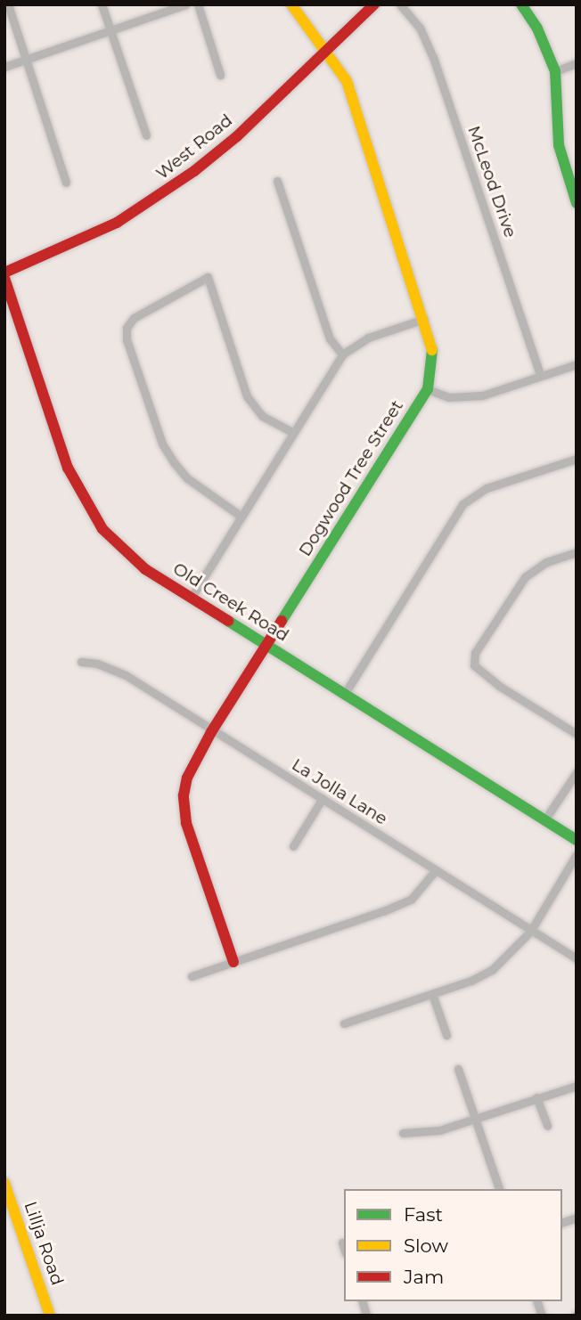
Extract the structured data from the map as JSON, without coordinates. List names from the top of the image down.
{
  "streets": {
    "street": [
      "West Road",
      "McLeod Drive",
      "Dogwood Tree Street",
      "Old Creek Road",
      "La Jolla Lane",
      "Lillja Road"
    ]
  },
  "crossings": [
    ["West Road", "Dogwood Tree Street"],
    ["Dogwood Tree Street", "Old Creek Road"],
    ["Dogwood Tree Street", "La Jolla Lane"]
  ],
  "legend": ["Fast", "Slow", "Jam"]
}
